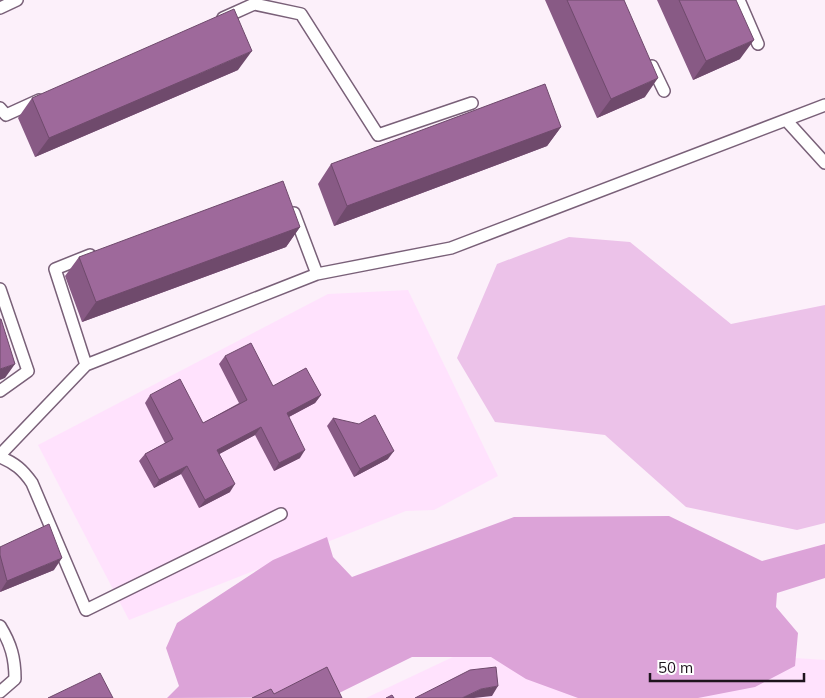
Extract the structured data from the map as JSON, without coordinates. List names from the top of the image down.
{
  "scale_bar": "50 m"
}
